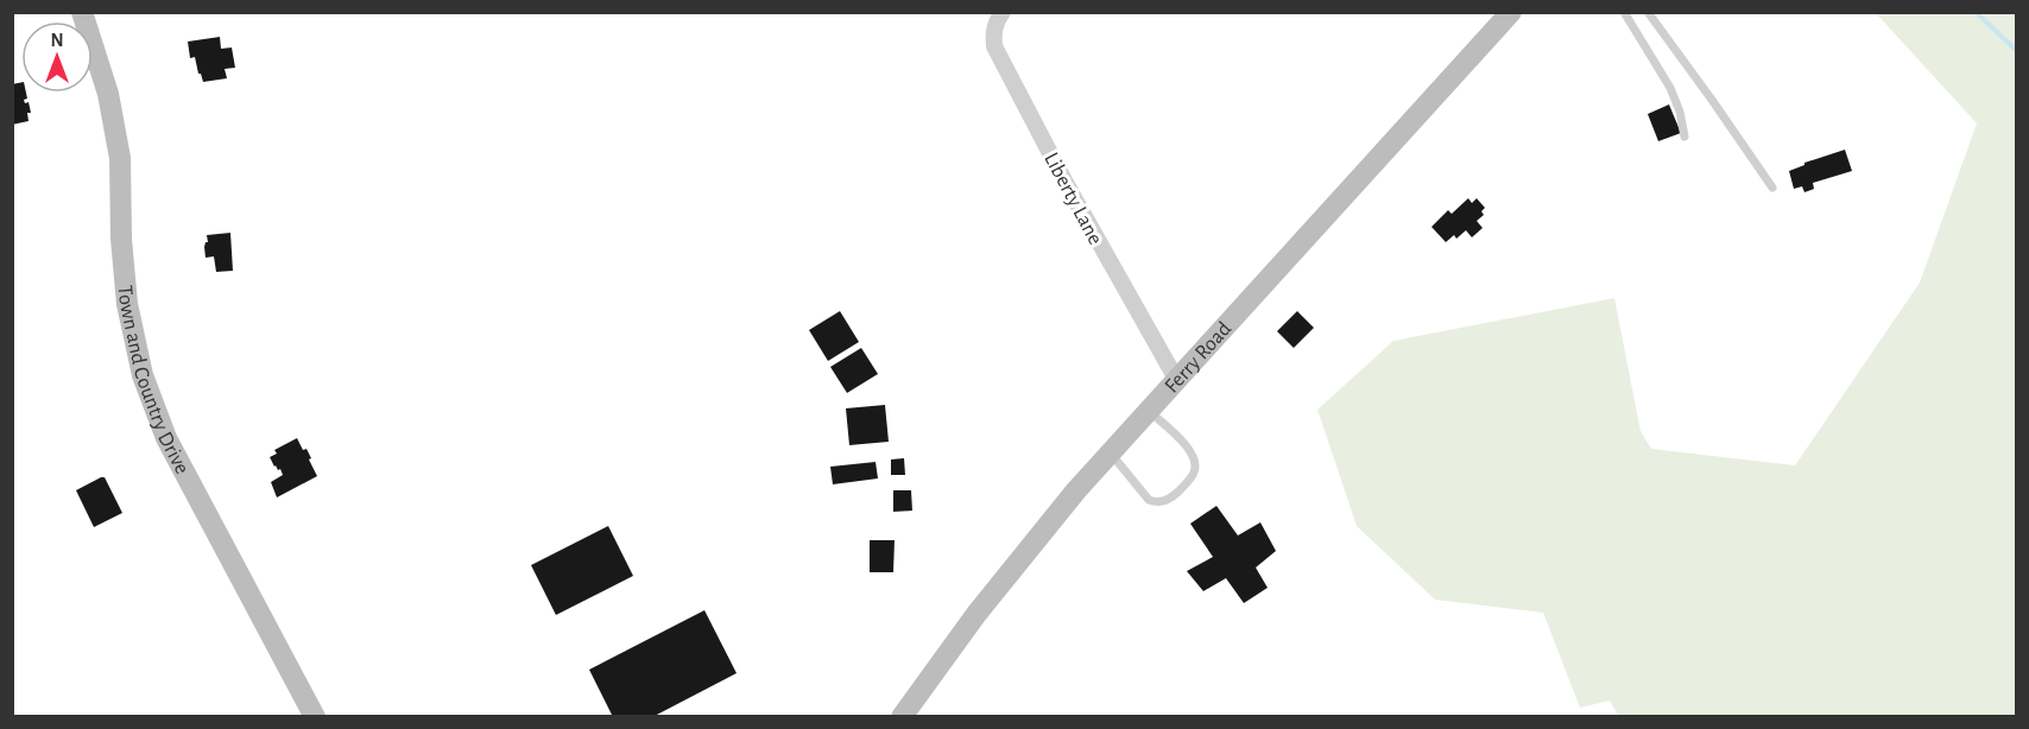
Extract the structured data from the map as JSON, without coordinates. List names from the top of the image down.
{
  "streets": {
    "main road": ["Ferry Road", "Town and Country Drive"],
    "street": ["Liberty Lane"]
  },
  "crossings": [
    ["Liberty Lane", "Ferry Road"]
  ],
  "north": "top"
}
